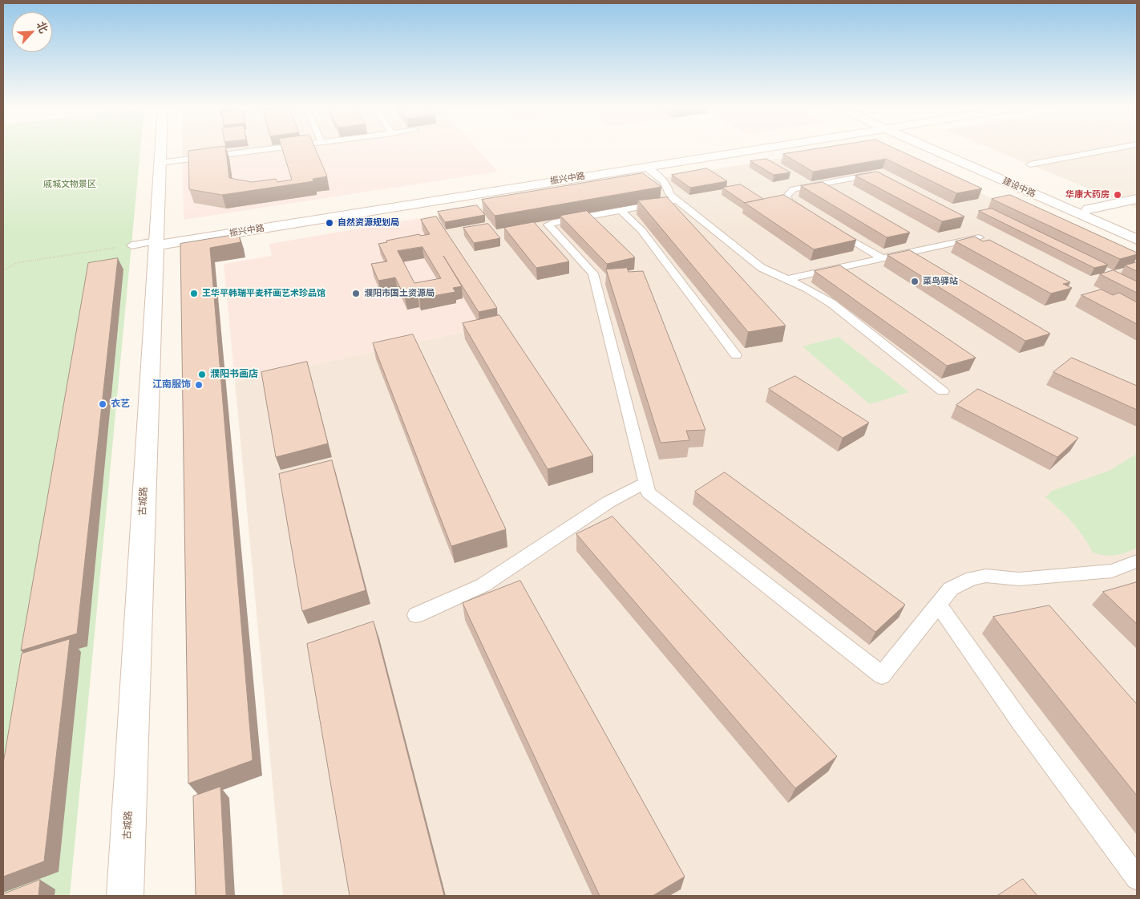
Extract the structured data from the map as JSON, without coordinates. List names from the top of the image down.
{
  "streets": {
    "street": ["振兴中路", "建设中路", "古城路"]
  },
  "crossings": [
    ["振兴中路", "古城路"]
  ],
  "parks": ["戚城文物景区"],
  "places": [
    "华康大药房",
    "自然资源规划局",
    "菜鸟驿站",
    "王华平韩瑞平麦秆画艺术珍品馆",
    "濮阳市国土资源局",
    "濮阳书画店",
    "江南服饰",
    "衣艺"
  ],
  "north": "top right"
}
